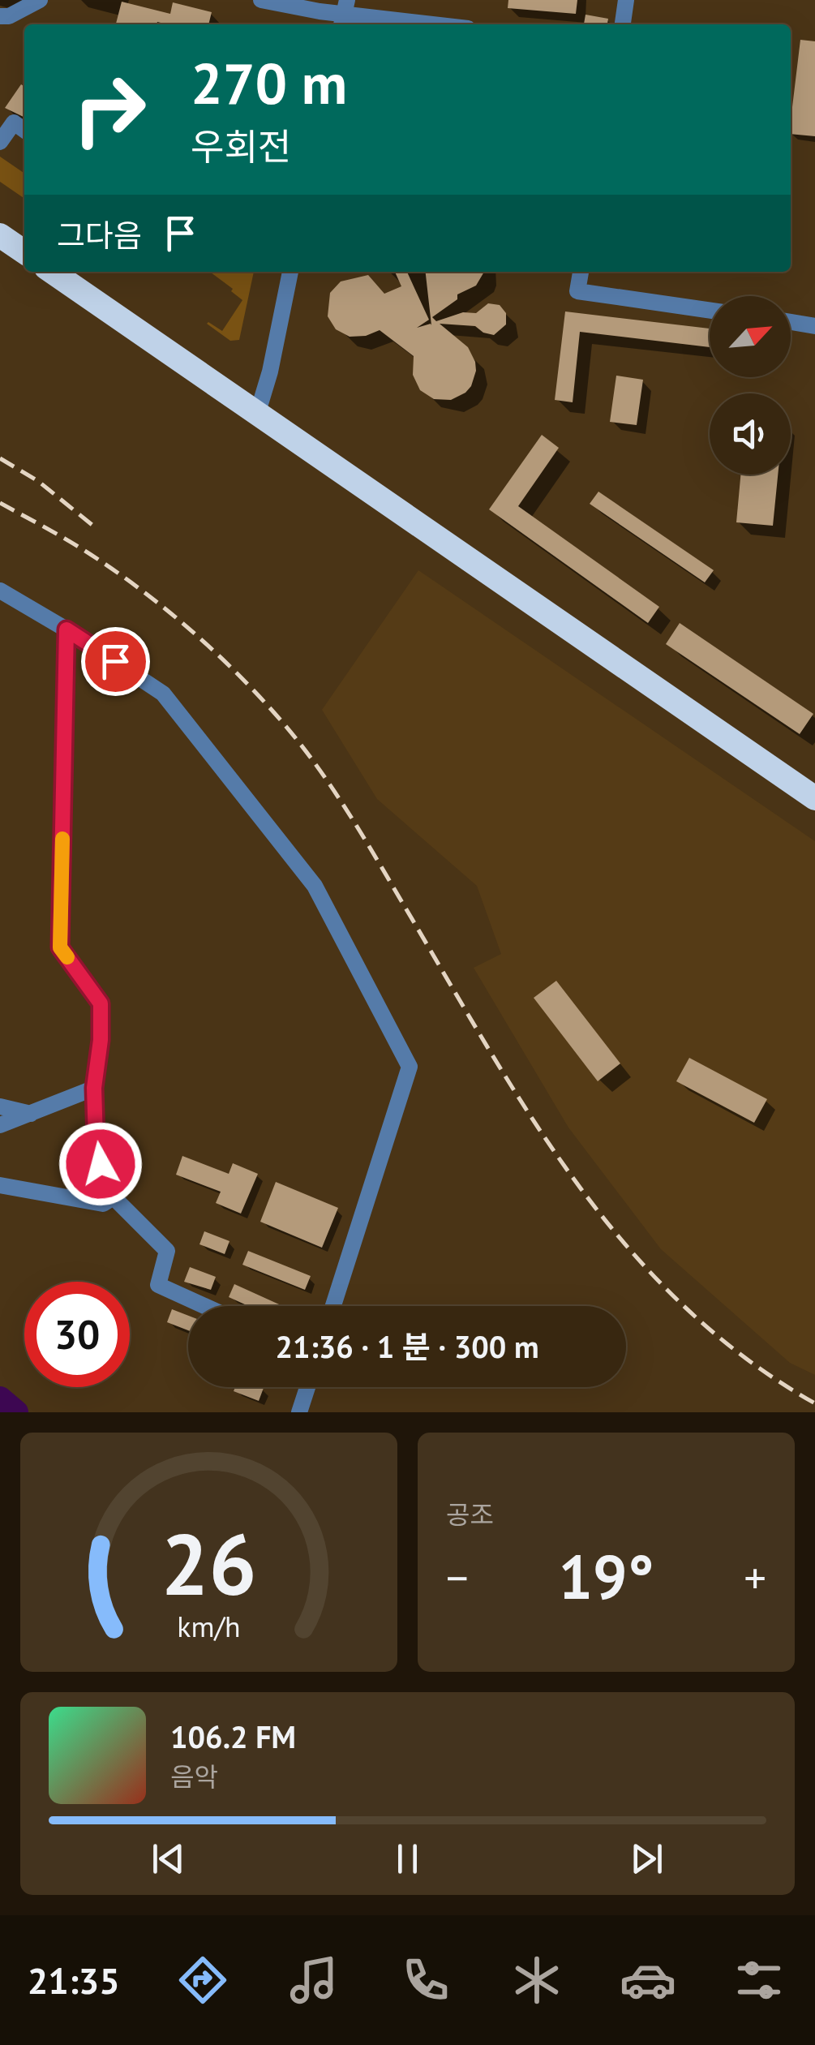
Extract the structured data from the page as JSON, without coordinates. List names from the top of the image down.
{
  "north": "top right",
  "page": {
    "turn": ["270 m", "우회전"],
    "then": "그다음",
    "limit": "30",
    "trip": "21:36 · 1 분 · 300 m",
    "tile": "공조",
    "heat": ["−", "19°", "+"],
    "song": ["106.2 FM", "음악"],
    "tabs": "21:35",
    "gauge": ["26", "km/h"]
  }
}
